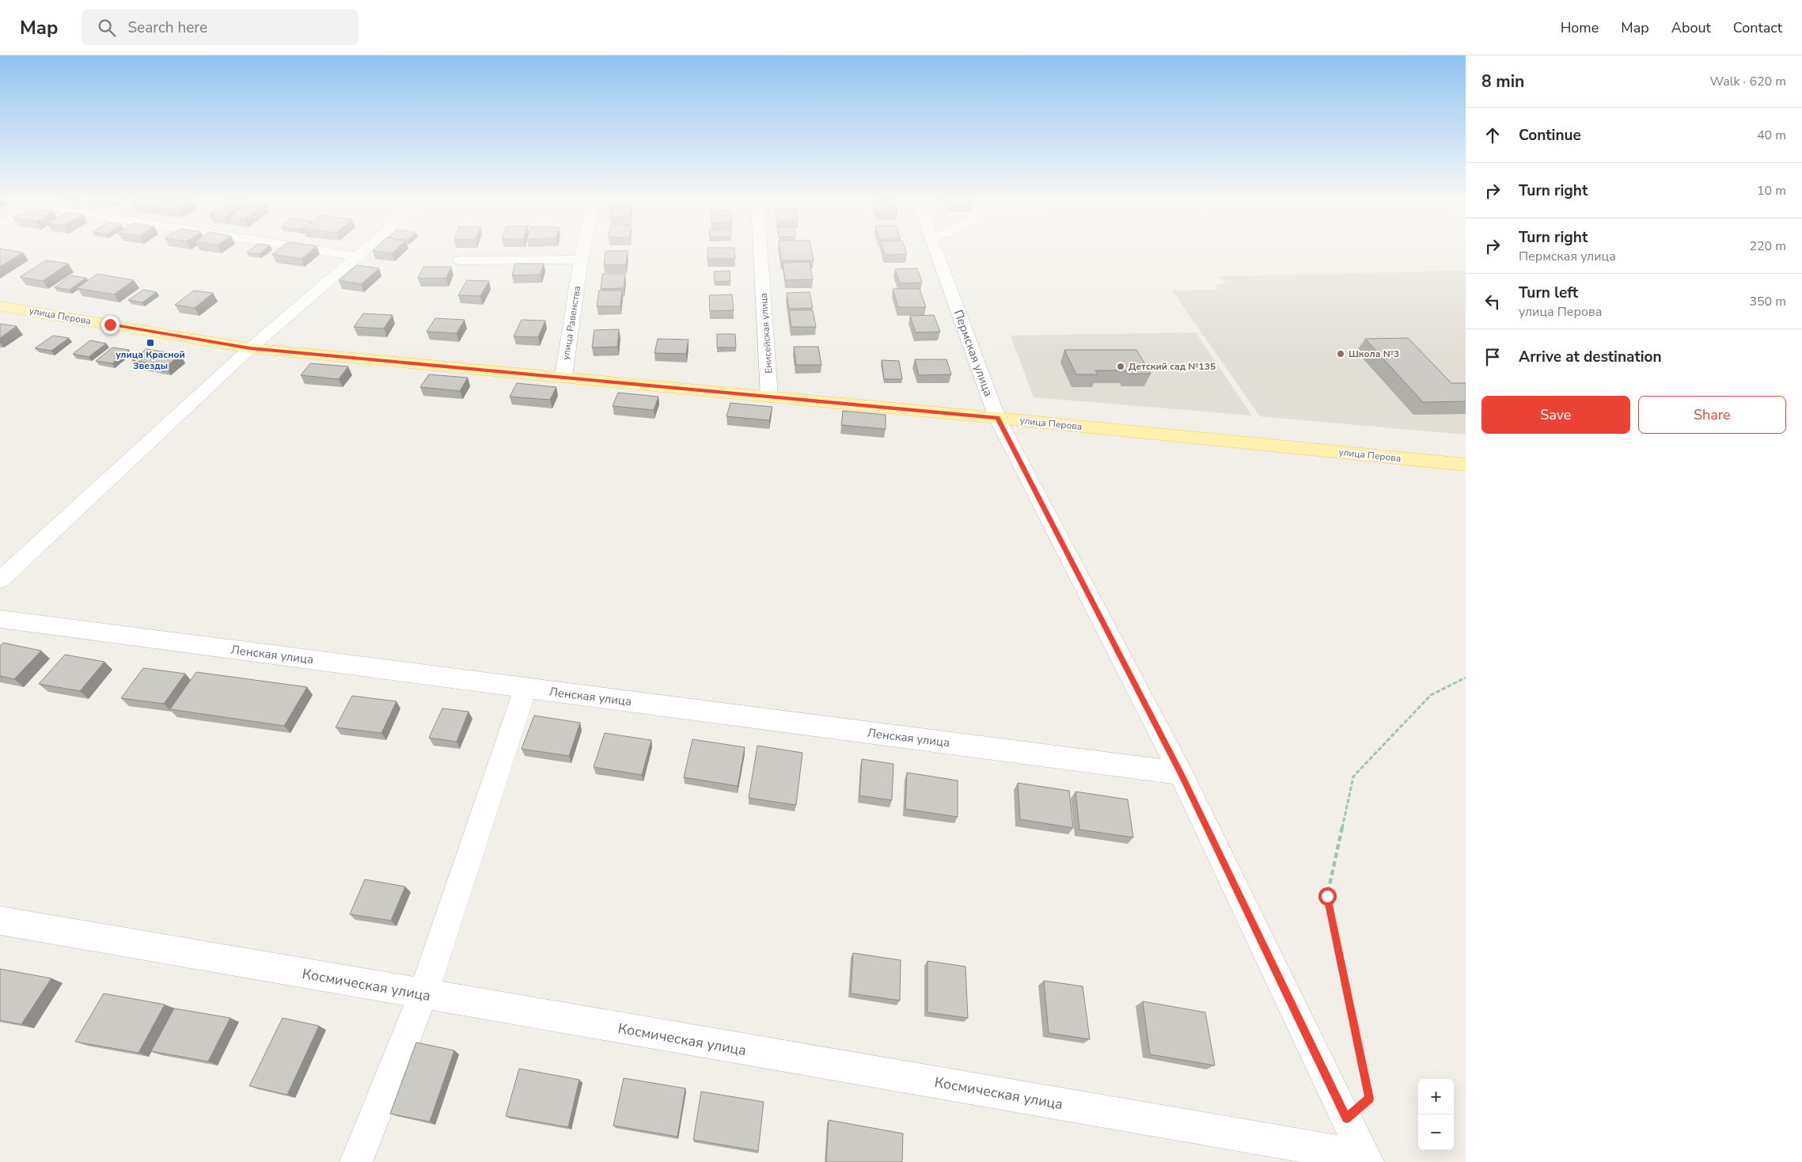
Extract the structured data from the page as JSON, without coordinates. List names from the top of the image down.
{
  "streets": {
    "main road": ["улица Перова"],
    "street": [
      "улица Равенства",
      "Енисейская улица",
      "Пермская улица",
      "Ленская улица",
      "Космическая улица"
    ]
  },
  "crossings": [
    ["улица Перова", "улица Равенства"],
    ["улица Перова", "Енисейская улица"],
    ["улица Перова", "Пермская улица"],
    ["Пермская улица", "Ленская улица"],
    ["Пермская улица", "Космическая улица"]
  ],
  "places": {
    "transit": ["улица Красной Звезды"],
    "other": ["Школа №3", "Детский сад №135"]
  },
  "page": {
    "header": "Map",
    "search": "Search here",
    "nav": [
      "Home",
      "Map",
      "About",
      "Contact"
    ],
    "heading": ["8 min", "Walk · 620 m"],
    "list": [
      ["Continue", "40 m"],
      ["Turn right", "10 m"],
      ["Turn right", "Пермская улица", "220 m"],
      ["Turn left", "улица Перова", "350 m"],
      "Arrive at destination"
    ],
    "buttons": ["Save", "Share"],
    "map_buttons": ["+", "−"]
  }
}
